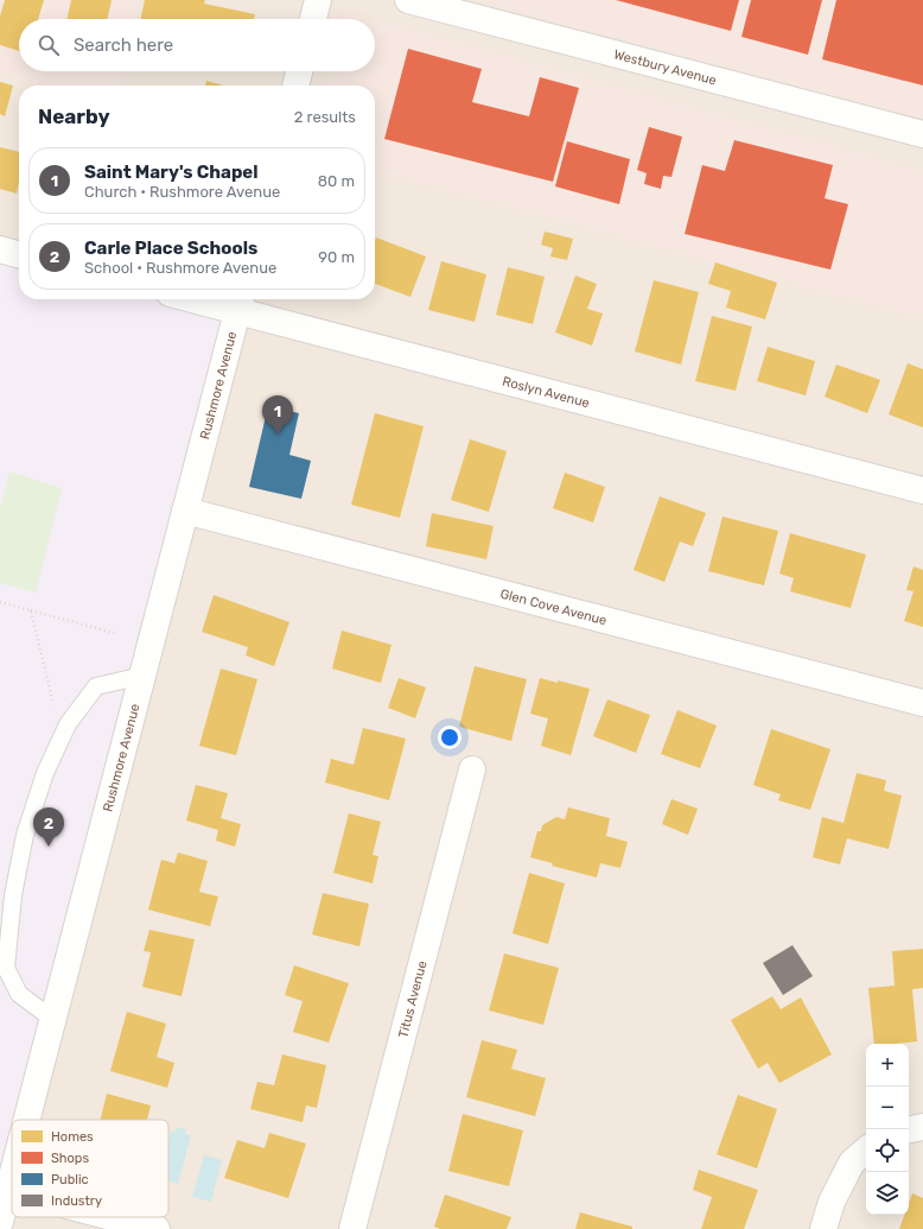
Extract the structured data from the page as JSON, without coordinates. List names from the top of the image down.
{
  "streets": {
    "street": [
      "Westbury Avenue",
      "Rushmore Avenue",
      "Roslyn Avenue",
      "Glen Cove Avenue",
      "Titus Avenue"
    ]
  },
  "crossings": [
    ["Rushmore Avenue", "Roslyn Avenue"],
    ["Rushmore Avenue", "Glen Cove Avenue"]
  ],
  "legend": [
    "Homes",
    "Shops",
    "Public",
    "Industry"
  ],
  "page": {
    "search": "Search here",
    "heading": ["Nearby", "2 results"],
    "list": [
      {
        "mark": "1",
        "name": "Saint Mary's Chapel",
        "note": "Church · Rushmore Avenue",
        "value": "80 m"
      },
      {
        "mark": "2",
        "name": "Carle Place Schools",
        "note": "School · Rushmore Avenue",
        "value": "90 m"
      }
    ],
    "pins": ["1", "2"],
    "map_buttons": ["+", "−"]
  }
}
